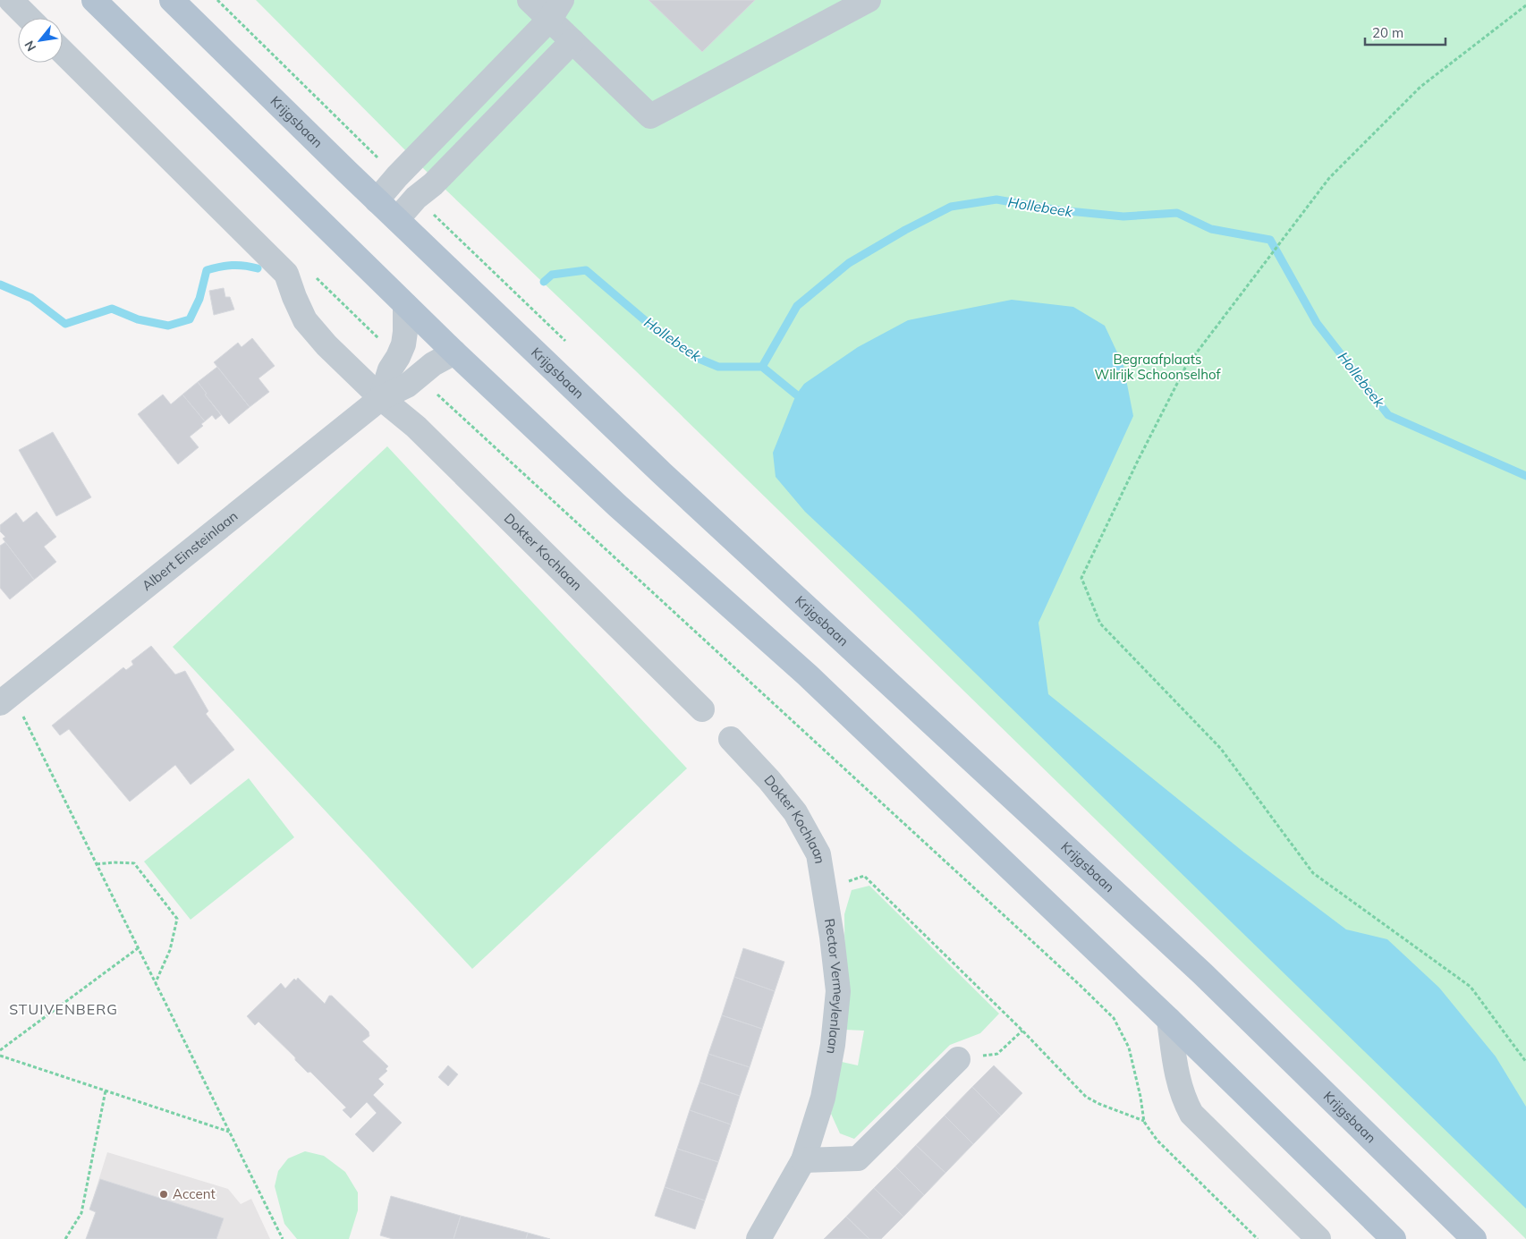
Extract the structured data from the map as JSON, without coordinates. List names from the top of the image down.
{
  "streets": {
    "main road": ["Krijgsbaan"],
    "street": ["Albert Einsteinlaan", "Dokter Kochlaan", "Rector Vermeylenlaan"]
  },
  "crossings": [
    ["Albert Einsteinlaan", "Dokter Kochlaan"],
    ["Dokter Kochlaan", "Rector Vermeylenlaan"]
  ],
  "districts": ["STUIVENBERG"],
  "water": ["Hollebeek"],
  "parks": ["Begraafplaats Wilrijk Schoonselhof"],
  "places": ["Accent"],
  "scale_bar": "20 m",
  "north": "bottom left"
}
